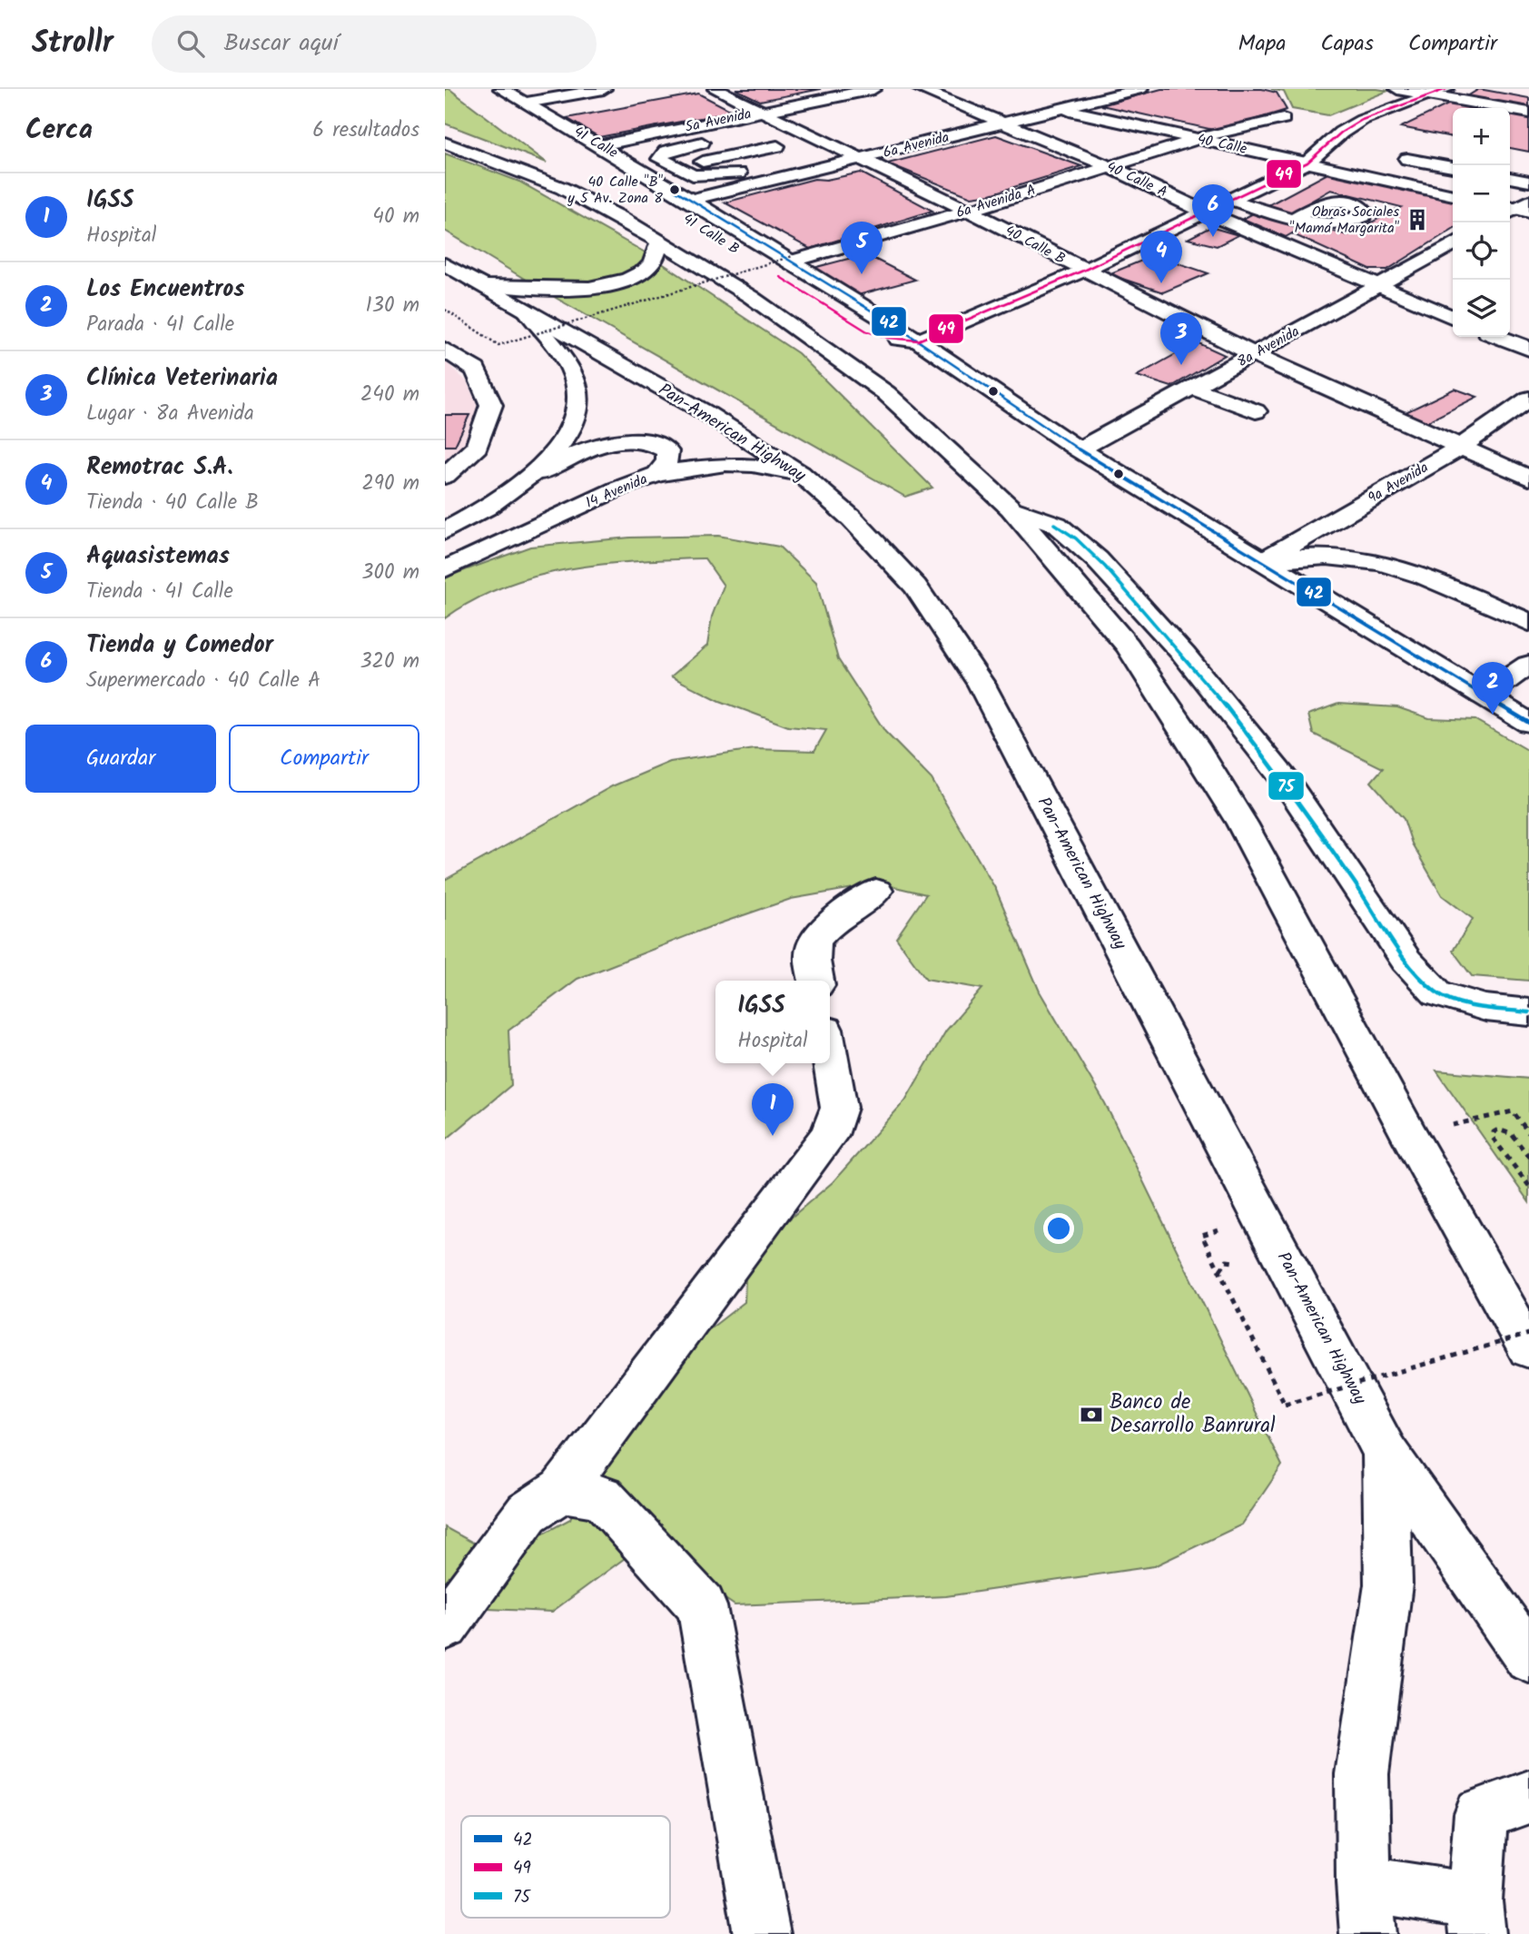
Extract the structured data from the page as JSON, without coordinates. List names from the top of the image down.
{
  "streets": {
    "main road": [
      "5a Avenida",
      "41 Calle",
      "40 Calle",
      "6a Avenida",
      "40 Calle A",
      "6a Avenida A",
      "40 Calle B",
      "8a Avenida",
      "Pan-American Highway",
      "9a Avenida",
      "14 Avenida"
    ]
  },
  "crossings": [
    ["5a Avenida", "41 Calle"],
    ["5a Avenida", "40 Calle B"],
    ["41 Calle", "6a Avenida"],
    ["41 Calle", "6a Avenida A"],
    ["41 Calle", "8a Avenida"],
    ["41 Calle", "9a Avenida"],
    ["40 Calle", "6a Avenida"],
    ["40 Calle", "6a Avenida A"],
    ["6a Avenida", "40 Calle A"],
    ["6a Avenida", "40 Calle B"],
    ["40 Calle A", "6a Avenida A"],
    ["40 Calle A", "8a Avenida"],
    ["6a Avenida A", "40 Calle B"],
    ["40 Calle B", "8a Avenida"],
    ["40 Calle B", "9a Avenida"],
    ["Pan-American Highway", "14 Avenida"]
  ],
  "places": {
    "other": ["40 Calle \"B\" y 5 Av. Zona 8"],
    "building": ["Obras Sociales \"Mamá Margarita\""],
    "bank": ["Banco de Desarrollo Banrural"]
  },
  "lines": ["transit line 49", "transit line 42", "transit line 75"],
  "legend": ["42", "49", "75"],
  "page": {
    "header": "Strollr",
    "search": "Buscar aquí",
    "nav": ["Mapa", "Capas", "Compartir"],
    "heading": ["Cerca", "6 resultados"],
    "map_buttons": ["+", "−"],
    "list": [
      {
        "mark": "1",
        "name": "IGSS",
        "note": "Hospital",
        "value": "40 m"
      },
      {
        "mark": "2",
        "name": "Los Encuentros",
        "note": "Parada · 41 Calle",
        "value": "130 m"
      },
      {
        "mark": "3",
        "name": "Clínica Veterinaria",
        "note": "Lugar · 8a Avenida",
        "value": "240 m"
      },
      {
        "mark": "4",
        "name": "Remotrac S.A.",
        "note": "Tienda · 40 Calle B",
        "value": "290 m"
      },
      {
        "mark": "5",
        "name": "Aquasistemas",
        "note": "Tienda · 41 Calle",
        "value": "300 m"
      },
      {
        "mark": "6",
        "name": "Tienda y Comedor",
        "note": "Supermercado · 40 Calle A",
        "value": "320 m"
      }
    ],
    "pins": [
      "6",
      "5",
      "4",
      "3",
      "2",
      "1"
    ],
    "buttons": ["Guardar", "Compartir"],
    "popup": ["IGSS", "Hospital"]
  }
}
